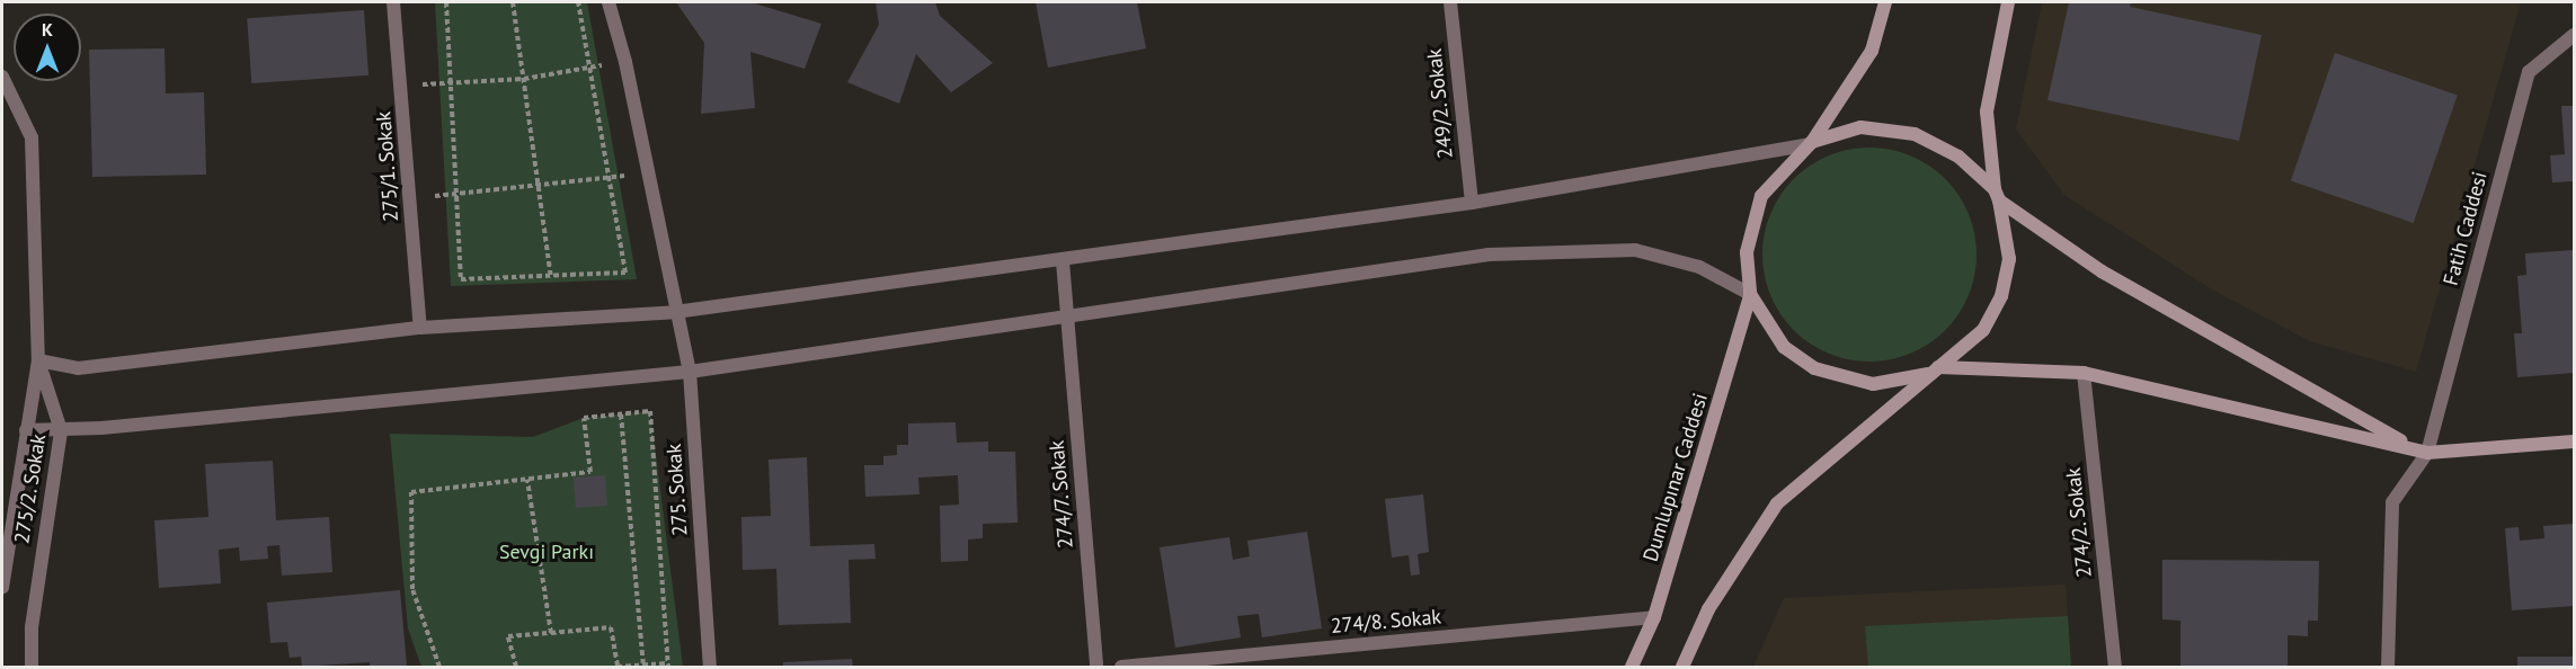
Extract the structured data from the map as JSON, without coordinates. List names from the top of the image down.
{
  "streets": {
    "main road": ["Dumlupınar Caddesi"],
    "street": [
      "249/2. Sokak",
      "275/1. Sokak",
      "Fatih Caddesi",
      "275/2. Sokak",
      "275. Sokak",
      "274/7. Sokak",
      "274/2. Sokak",
      "274/8. Sokak"
    ]
  },
  "crossings": [
    ["Dumlupınar Caddesi", "274/8. Sokak"]
  ],
  "parks": ["Sevgi Parkı"],
  "north": "top"
}
